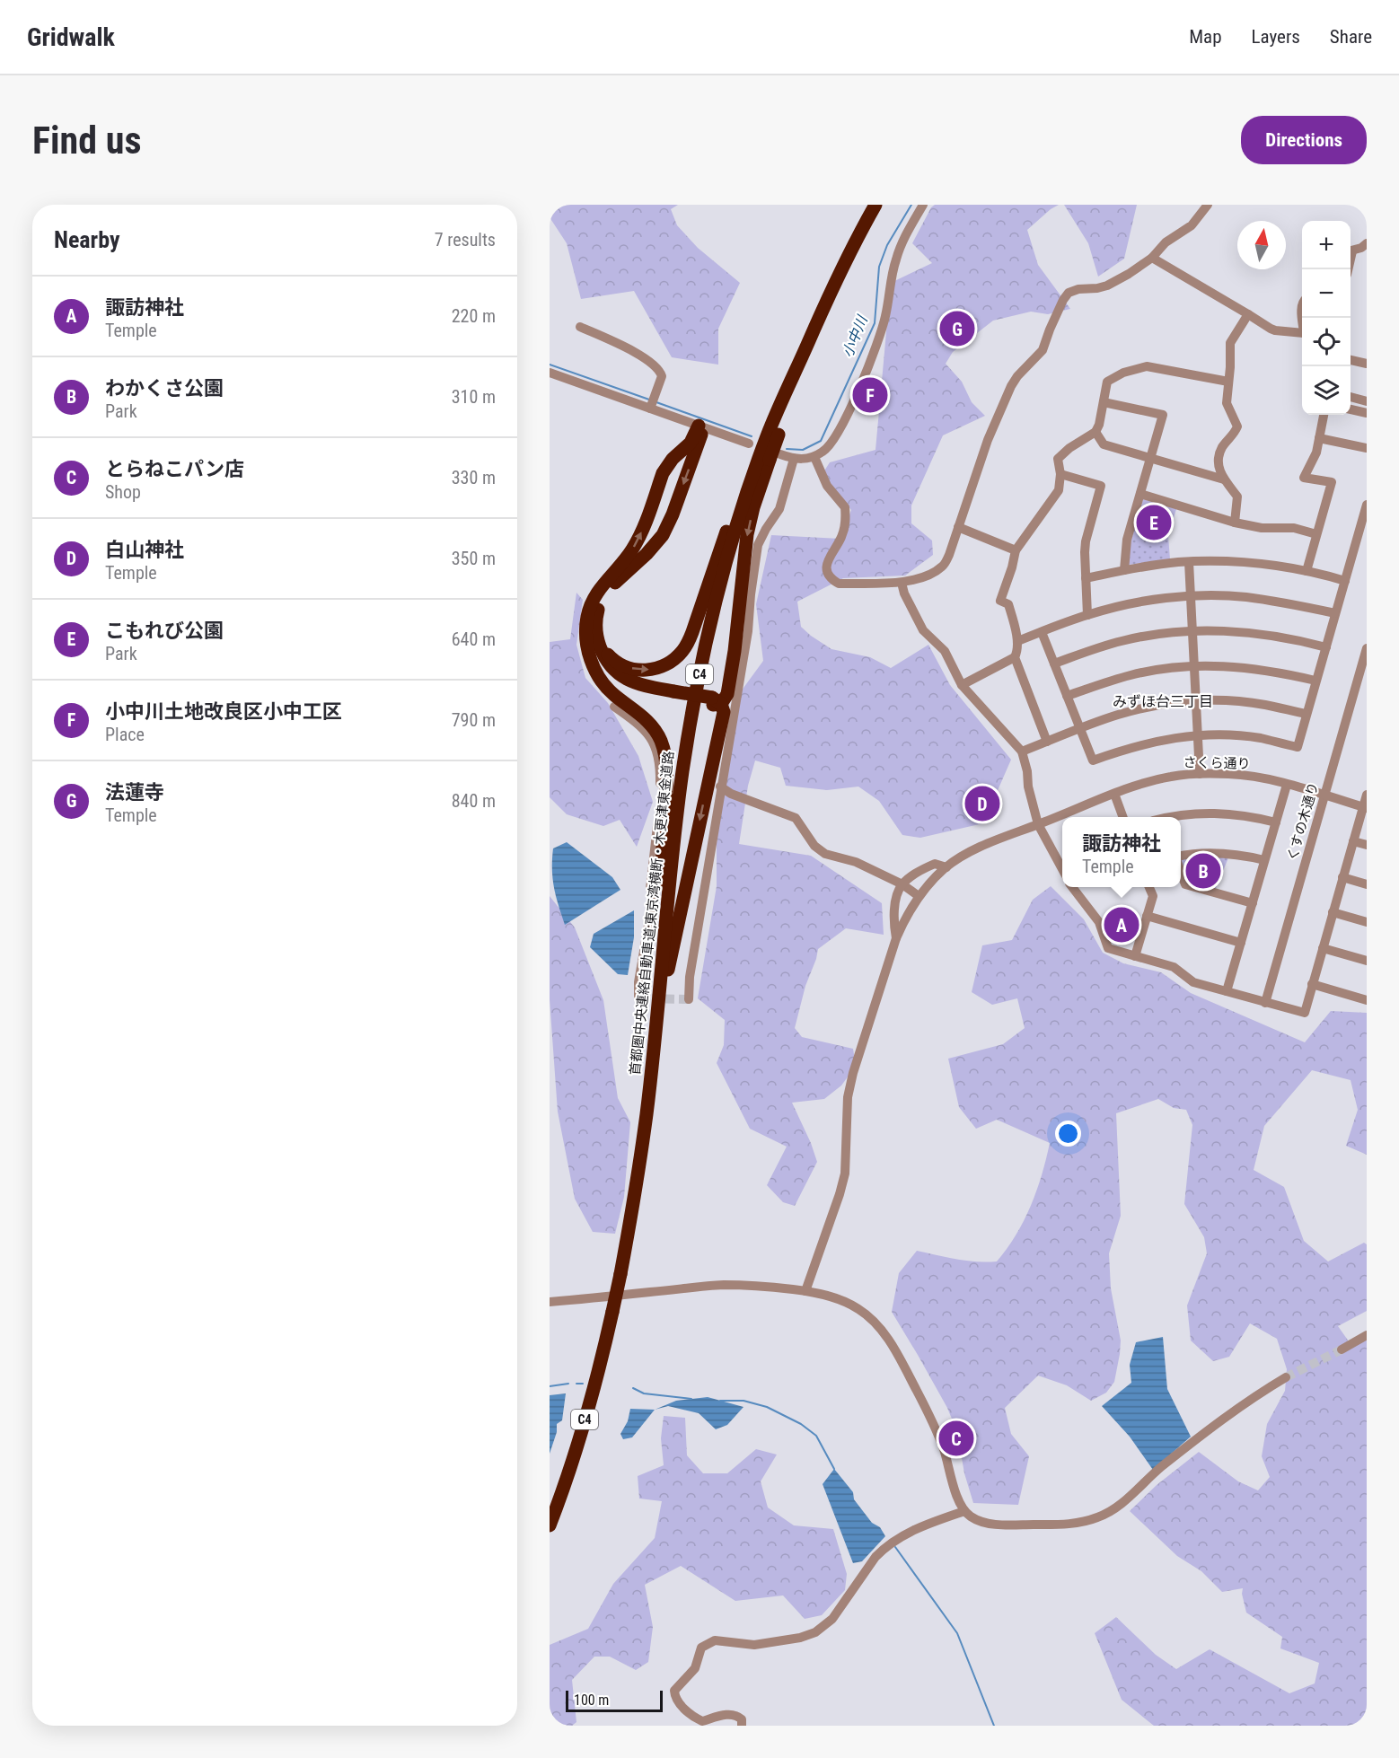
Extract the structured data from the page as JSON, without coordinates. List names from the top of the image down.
{
  "streets": {
    "highway": ["C4", "首都圏中央連絡自動車道;東京湾横断・木更津東金道路"],
    "street": ["さくら通り", "くすの木通り"]
  },
  "crossings": [
    ["さくら通り", "くすの木通り"]
  ],
  "districts": ["みずほ台三丁目"],
  "water": ["小中川"],
  "scale_bar": "100 m",
  "north": "top",
  "page": {
    "header": "Gridwalk",
    "nav": ["Map", "Layers", "Share"],
    "buttons": "Directions",
    "title": "Find us",
    "heading": ["Nearby", "7 results"],
    "map_buttons": ["+", "−"],
    "list": [
      {
        "mark": "A",
        "name": "諏訪神社",
        "note": "Temple",
        "value": "220 m"
      },
      {
        "mark": "B",
        "name": "わかくさ公園",
        "note": "Park",
        "value": "310 m"
      },
      {
        "mark": "C",
        "name": "とらねこパン店",
        "note": "Shop",
        "value": "330 m"
      },
      {
        "mark": "D",
        "name": "白山神社",
        "note": "Temple",
        "value": "350 m"
      },
      {
        "mark": "E",
        "name": "こもれび公園",
        "note": "Park",
        "value": "640 m"
      },
      {
        "mark": "F",
        "name": "小中川土地改良区小中工区",
        "note": "Place",
        "value": "790 m"
      },
      {
        "mark": "G",
        "name": "法蓮寺",
        "note": "Temple",
        "value": "840 m"
      }
    ],
    "pins": [
      "G",
      "F",
      "E",
      "D",
      "B",
      "A",
      "C"
    ],
    "popup": ["諏訪神社", "Temple"],
    "scale": "100 m"
  }
}
